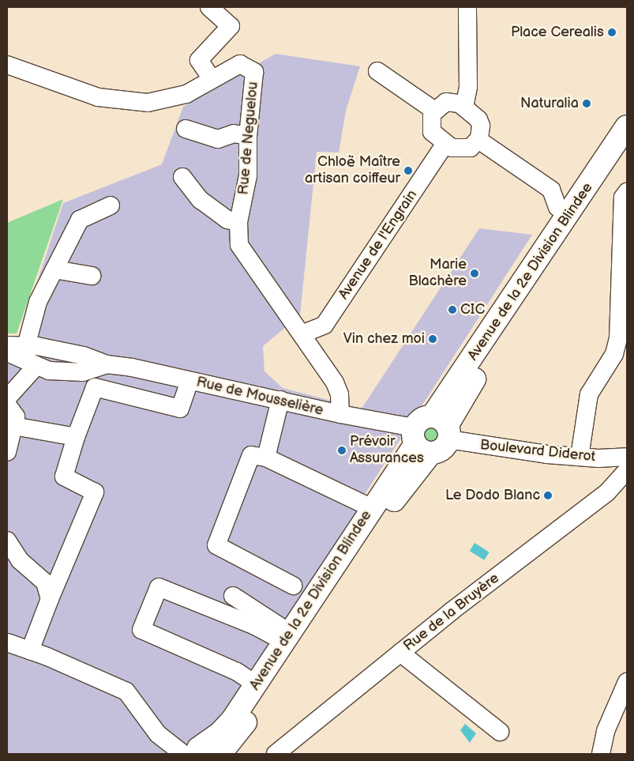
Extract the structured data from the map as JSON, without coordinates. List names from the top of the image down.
{
  "streets": {
    "main road": ["Avenue de la 2e Division Blindee"],
    "street": [
      "Rue de Neguelou",
      "Avenue de l'Engrain",
      "Rue de Mousselière",
      "Boulevard Diderot",
      "Rue de la Bruyère"
    ]
  },
  "crossings": [
    ["Rue de Neguelou", "Avenue de l'Engrain"],
    ["Rue de Neguelou", "Rue de Mousselière"],
    ["Avenue de la 2e Division Blindee", "Rue de Mousselière"],
    ["Avenue de la 2e Division Blindee", "Boulevard Diderot"]
  ],
  "places": [
    "Place Cerealis",
    "Naturalia",
    "Chloë Maître artisan coiffeur",
    "Marie Blachère",
    "CIC",
    "Vin chez moi",
    "Prévoir Assurances",
    "Le Dodo Blanc"
  ]
}
